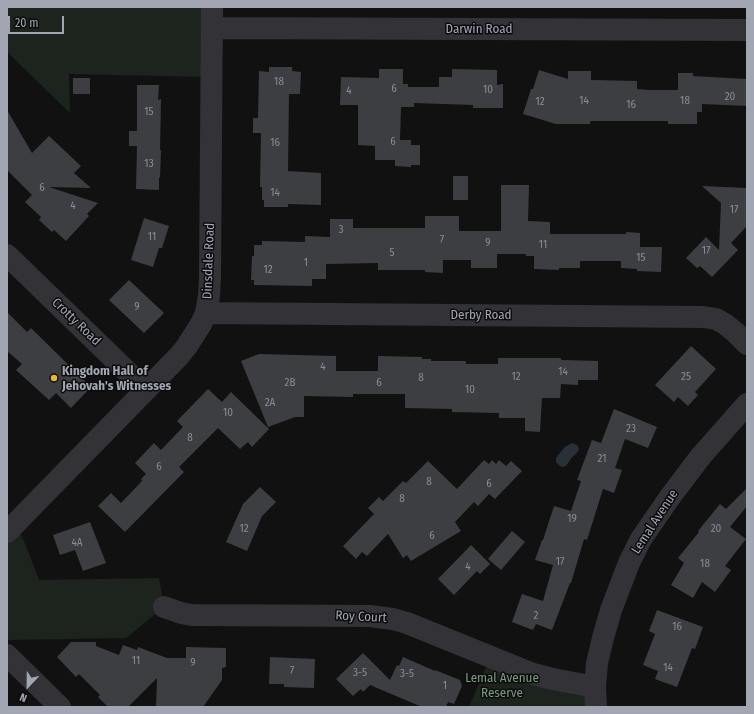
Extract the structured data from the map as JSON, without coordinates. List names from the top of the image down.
{
  "streets": {
    "street": [
      "Darwin Road",
      "Dinsdale Road",
      "Derby Road",
      "Crotty Road",
      "Lemal Avenue",
      "Roy Court"
    ]
  },
  "crossings": [
    ["Darwin Road", "Dinsdale Road"],
    ["Dinsdale Road", "Derby Road"],
    ["Dinsdale Road", "Crotty Road"],
    ["Lemal Avenue", "Roy Court"]
  ],
  "parks": ["Lemal Avenue Reserve"],
  "places": ["Kingdom Hall of Jehovah's Witnesses"],
  "house_numbers": [
    "18",
    "6",
    "10",
    "4",
    "20",
    "14",
    "18",
    "12",
    "16",
    "15",
    "6",
    "16",
    "13",
    "6",
    "14",
    "4",
    "17",
    "3",
    "11",
    "7",
    "9",
    "11",
    "17",
    "5",
    "15",
    "1",
    "12",
    "9",
    "4",
    "14",
    "12",
    "25",
    "8",
    "2B",
    "6",
    "10",
    "2A",
    "10",
    "23",
    "8",
    "21",
    "6",
    "8",
    "6",
    "8",
    "19",
    "12",
    "20",
    "6",
    "4A",
    "17",
    "18",
    "4",
    "2",
    "16",
    "11",
    "9",
    "14",
    "7",
    "3-5",
    "3-5",
    "1"
  ],
  "scale_bar": "20 m",
  "north": "bottom"
}
